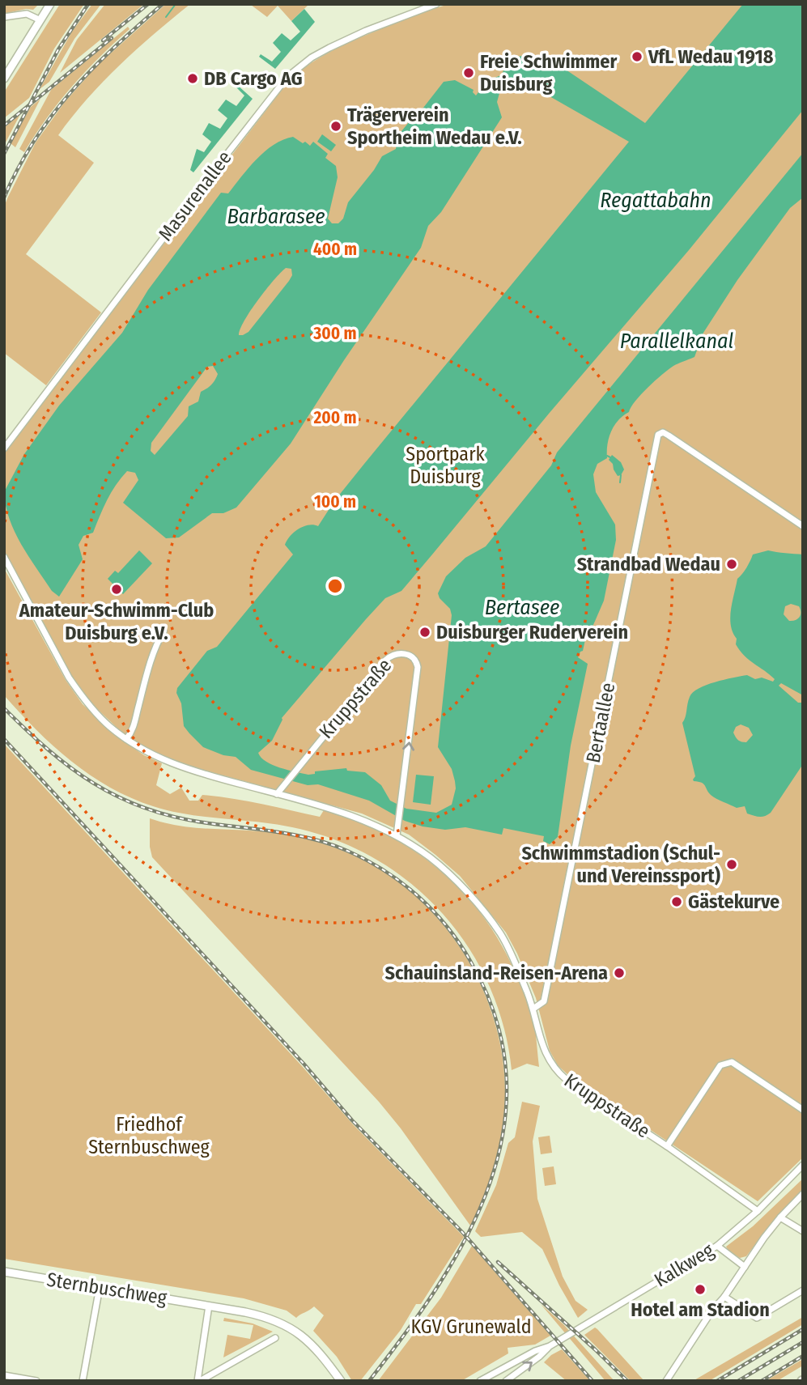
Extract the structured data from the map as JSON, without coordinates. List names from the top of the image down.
{
  "streets": {
    "main road": ["Sternbuschweg"],
    "street": [
      "Masurenallee",
      "Kruppstraße",
      "Bertaallee",
      "Kalkweg"
    ]
  },
  "crossings": [
    ["Kruppstraße", "Bertaallee"],
    ["Kruppstraße", "Kalkweg"]
  ],
  "water": [
    "Regattabahn",
    "Barbarasee",
    "Parallelkanal",
    "Bertasee"
  ],
  "parks": ["Sportpark Duisburg", "Friedhof Sternbuschweg", "KGV Grunewald"],
  "places": [
    "VfL Wedau 1918",
    "Freie Schwimmer Duisburg",
    "DB Cargo AG",
    "Trägerverein Sportheim Wedau e.V.",
    "Strandbad Wedau",
    "Amateur-Schwimm-Club Duisburg e.V.",
    "Duisburger Ruderverein",
    "Schwimmstadion (Schul- und Vereinssport)",
    "Gästekurve",
    "Schauinsland-Reisen-Arena",
    "Hotel am Stadion"
  ],
  "rings": [
    "400 m",
    "300 m",
    "200 m",
    "100 m"
  ]
}
